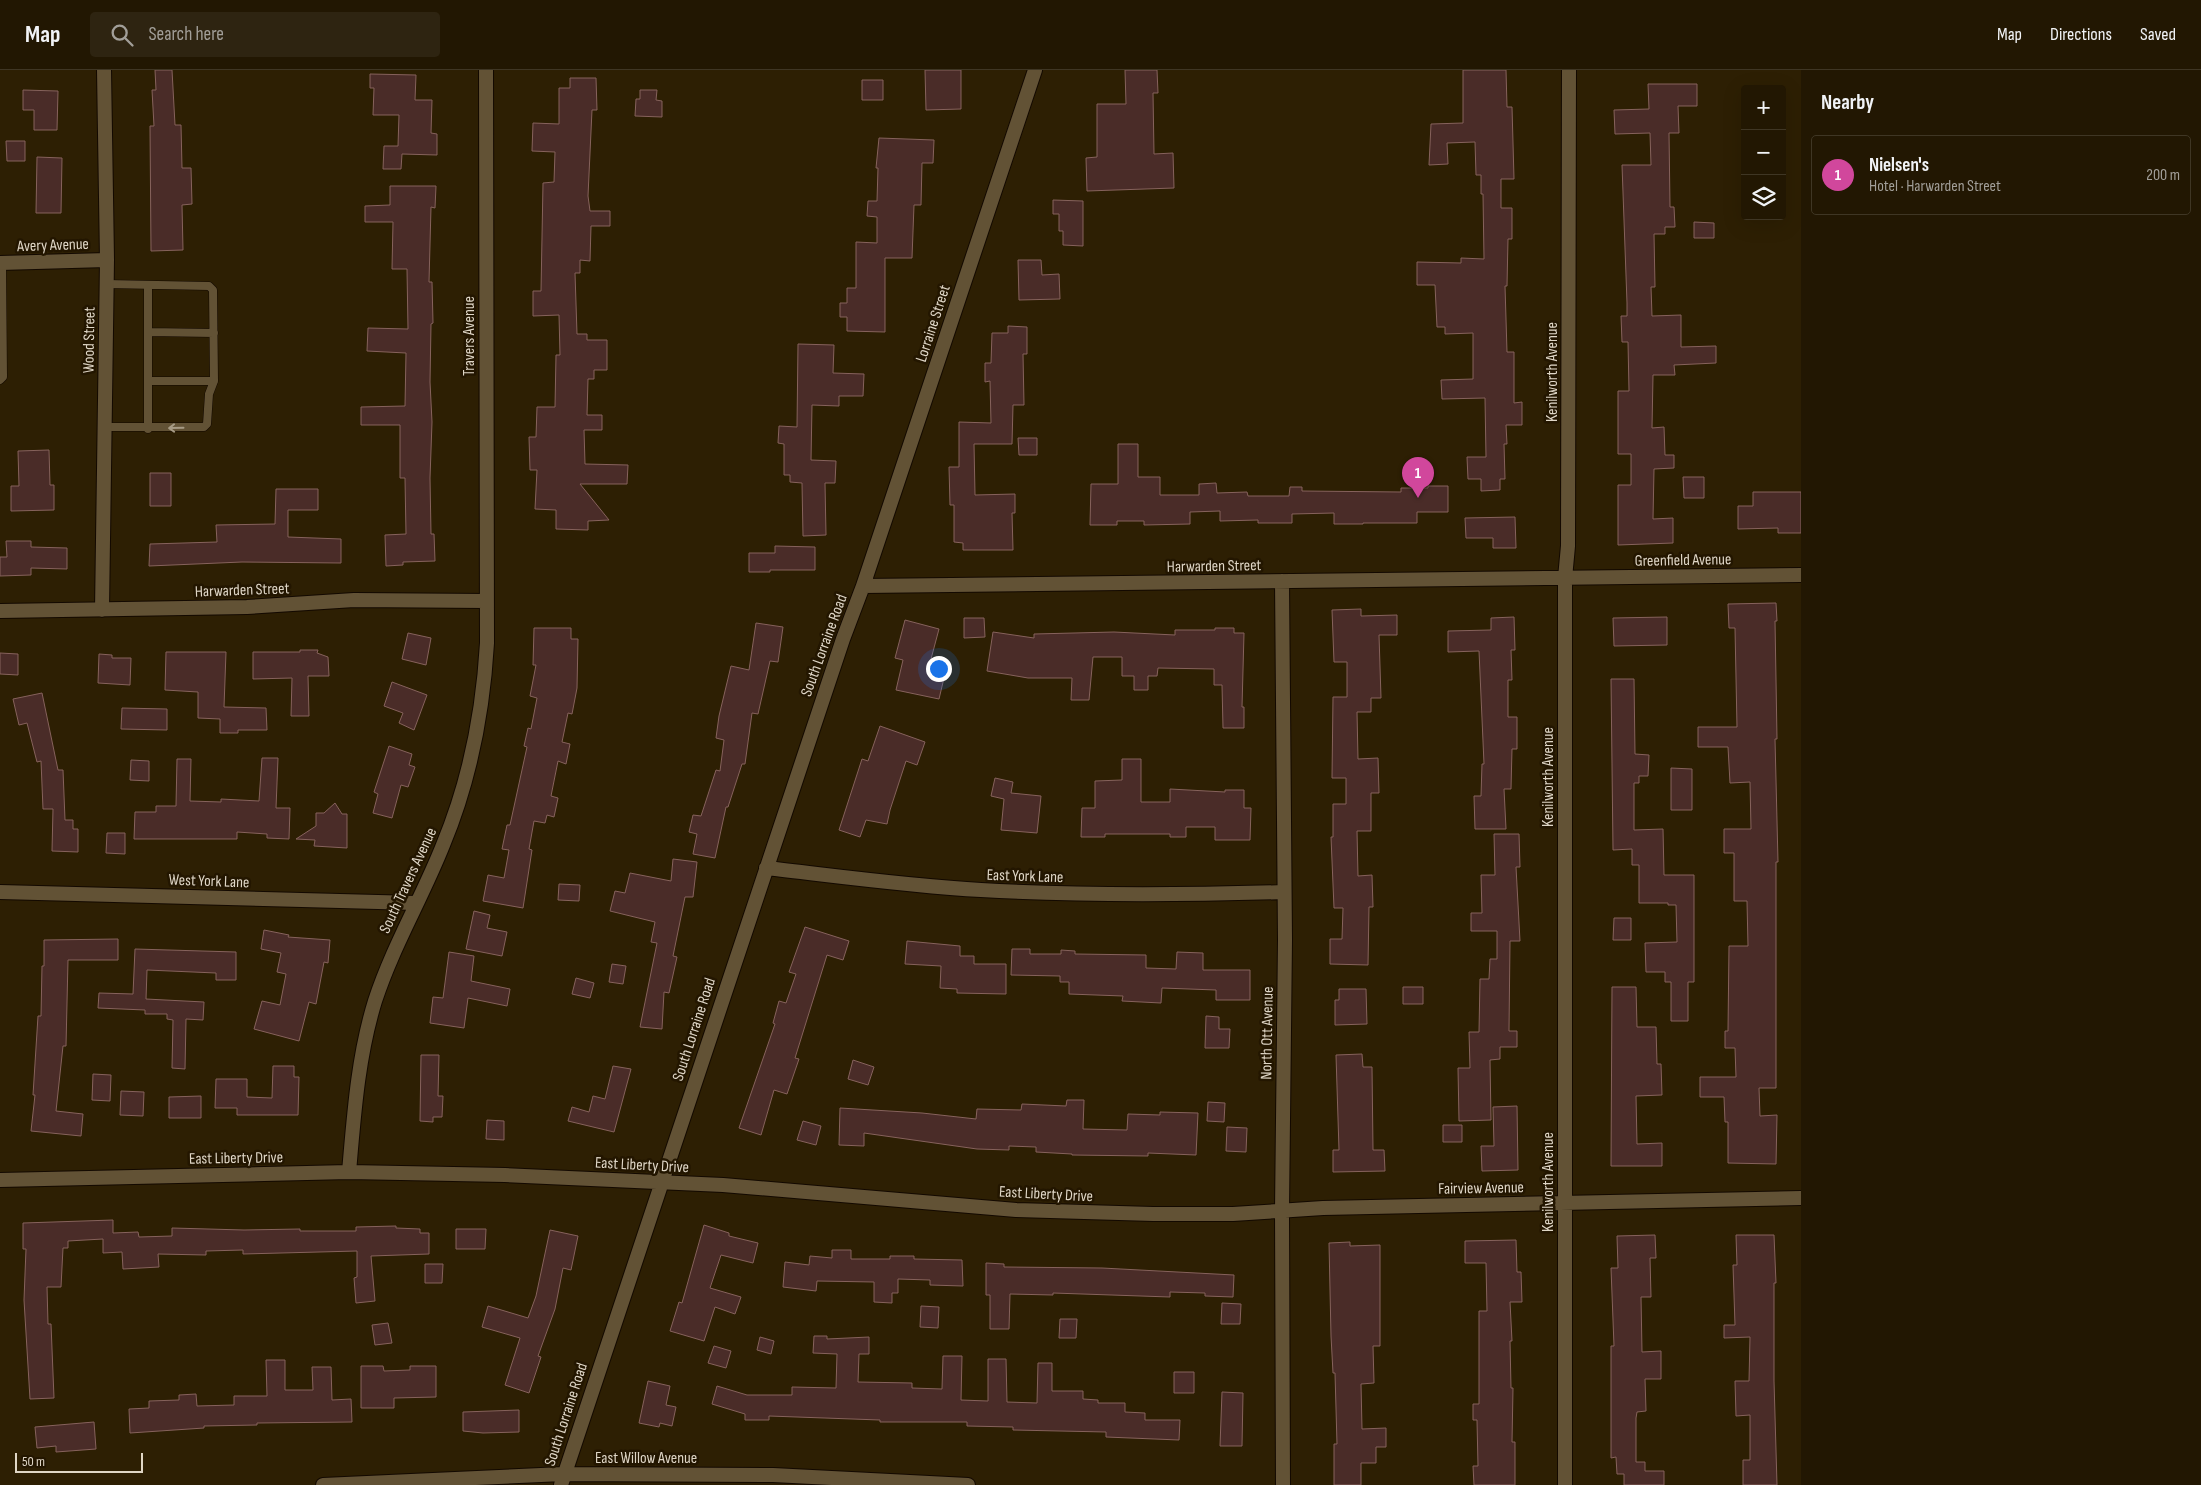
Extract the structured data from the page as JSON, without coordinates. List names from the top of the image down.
{
  "streets": {
    "street": [
      "Avery Avenue",
      "Lorraine Street",
      "Travers Avenue",
      "Wood Street",
      "Kenilworth Avenue",
      "Greenfield Avenue",
      "Harwarden Street",
      "South Lorraine Road",
      "East York Lane",
      "West York Lane",
      "South Travers Avenue",
      "North Ott Avenue",
      "East Liberty Drive",
      "Fairview Avenue",
      "East Willow Avenue"
    ]
  },
  "crossings": [
    ["Avery Avenue", "Wood Street"],
    ["Lorraine Street", "Harwarden Street"],
    ["Lorraine Street", "South Lorraine Road"],
    ["Travers Avenue", "Harwarden Street"],
    ["Travers Avenue", "South Travers Avenue"],
    ["Wood Street", "Harwarden Street"],
    ["Kenilworth Avenue", "Greenfield Avenue"],
    ["Kenilworth Avenue", "Harwarden Street"],
    ["Kenilworth Avenue", "Fairview Avenue"],
    ["Greenfield Avenue", "Harwarden Street"],
    ["Harwarden Street", "South Lorraine Road"],
    ["Harwarden Street", "South Travers Avenue"],
    ["Harwarden Street", "North Ott Avenue"],
    ["South Lorraine Road", "East York Lane"],
    ["South Lorraine Road", "East Liberty Drive"],
    ["South Lorraine Road", "East Willow Avenue"],
    ["East York Lane", "North Ott Avenue"],
    ["West York Lane", "South Travers Avenue"],
    ["South Travers Avenue", "East Liberty Drive"],
    ["North Ott Avenue", "East Liberty Drive"],
    ["North Ott Avenue", "Fairview Avenue"],
    ["East Liberty Drive", "Fairview Avenue"]
  ],
  "scale_bar": "50 m",
  "page": {
    "header": "Map",
    "search": "Search here",
    "nav": ["Map", "Directions", "Saved"],
    "heading": "Nearby",
    "map_buttons": ["+", "−"],
    "list": [
      {
        "mark": "1",
        "name": "Nielsen's",
        "note": "Hotel · Harwarden Street",
        "value": "200 m"
      }
    ],
    "pins": "1",
    "scale": "50 m"
  }
}
